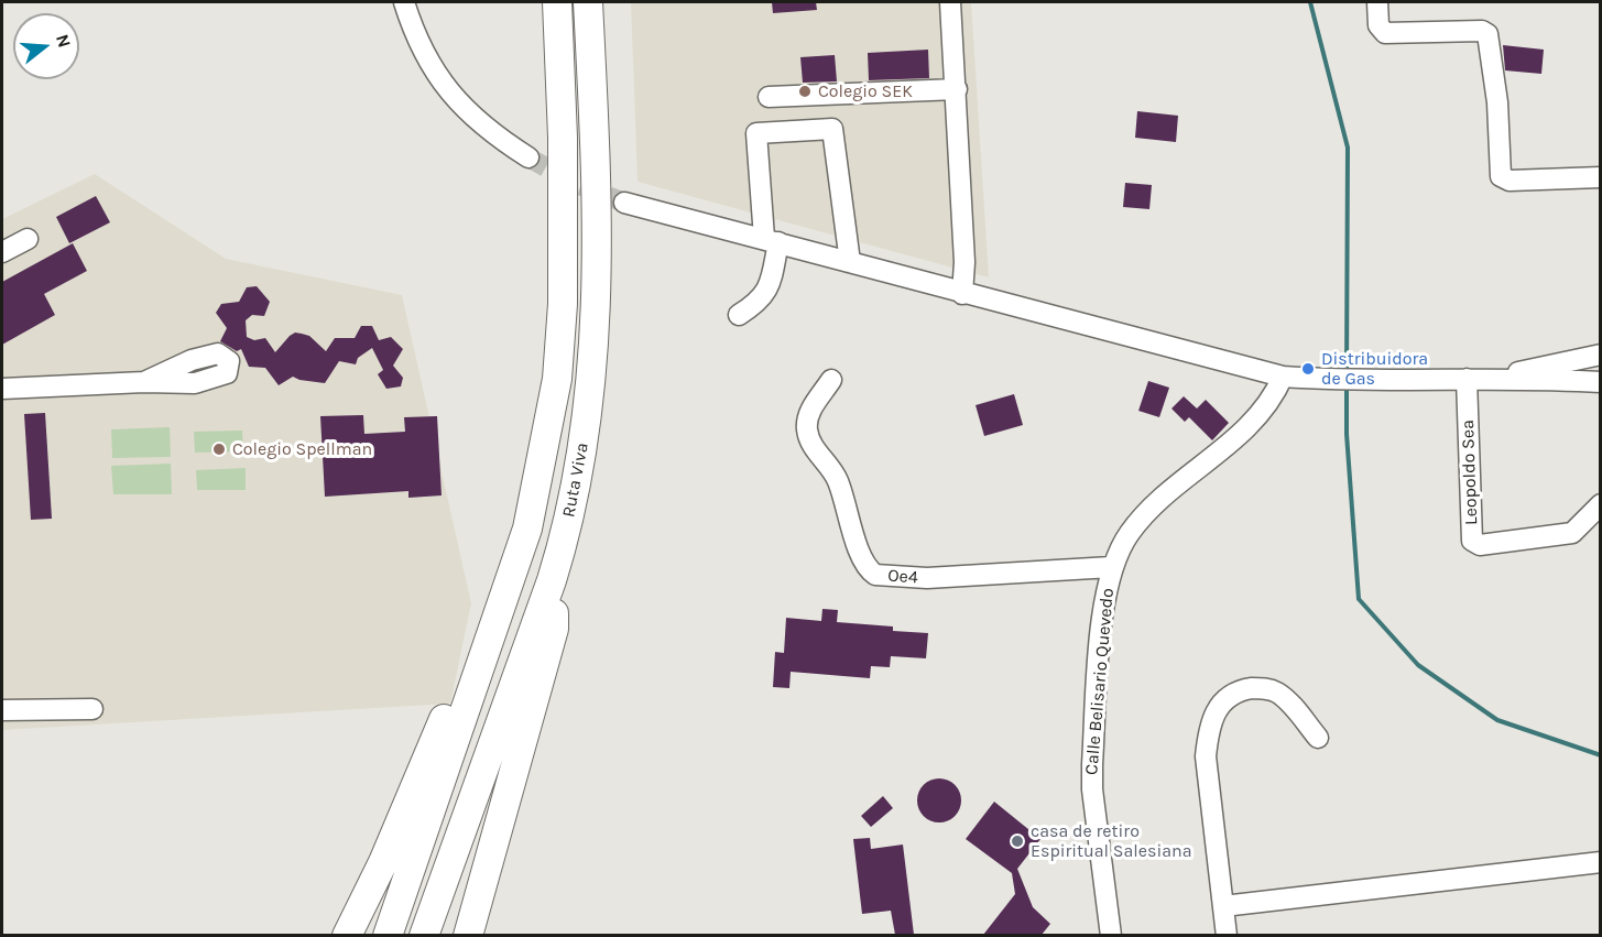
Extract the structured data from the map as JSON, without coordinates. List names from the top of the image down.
{
  "streets": {
    "highway": ["Ruta Viva"],
    "street": ["Leopoldo Sea", "Oe4", "Calle Belisario Quevedo"]
  },
  "crossings": [
    ["Oe4", "Calle Belisario Quevedo"]
  ],
  "places": [
    "Colegio SEK",
    "Distribuidora de Gas",
    "Colegio Spellman",
    "casa de retiro Espiritual Salesiana"
  ],
  "north": "right"
}
